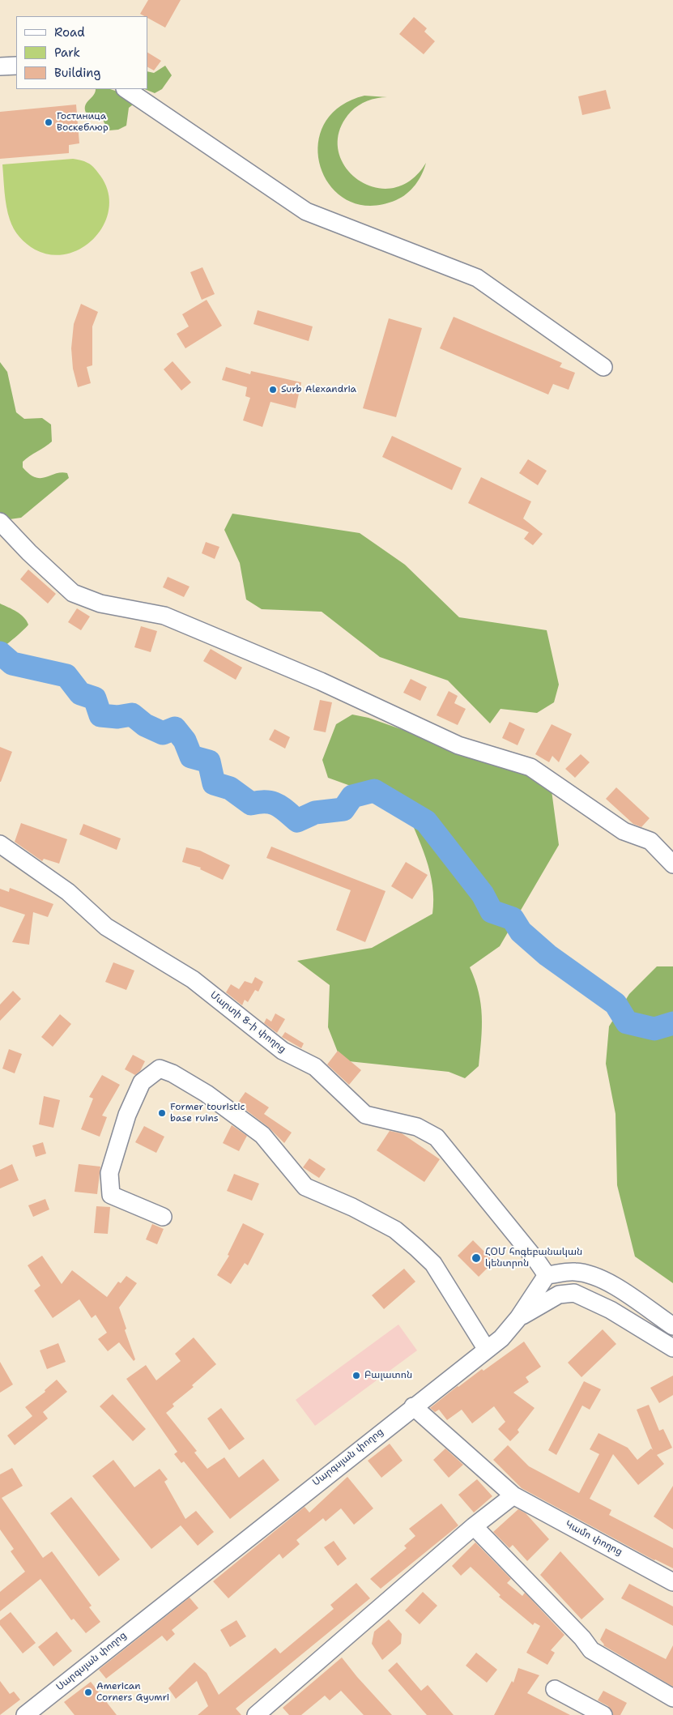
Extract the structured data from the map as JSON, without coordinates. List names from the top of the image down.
{
  "streets": {
    "street": ["Մարտի 8-ի փողոց", "Սարգսյան փողոց", "Կամո փողոց"]
  },
  "crossings": [
    ["Մարտի 8-ի փողոց", "Սարգսյան փողոց"],
    ["Սարգսյան փողոց", "Կամո փողոց"]
  ],
  "places": [
    "Гостиница Воскеблюр",
    "Surb Alexandria",
    "Former touristic base ruins",
    "ՀՕՄ հոգեբանական կենտրոն",
    "Բալատոն",
    "American Corners Gyumri"
  ],
  "legend": ["Road", "Park", "Building"]
}
